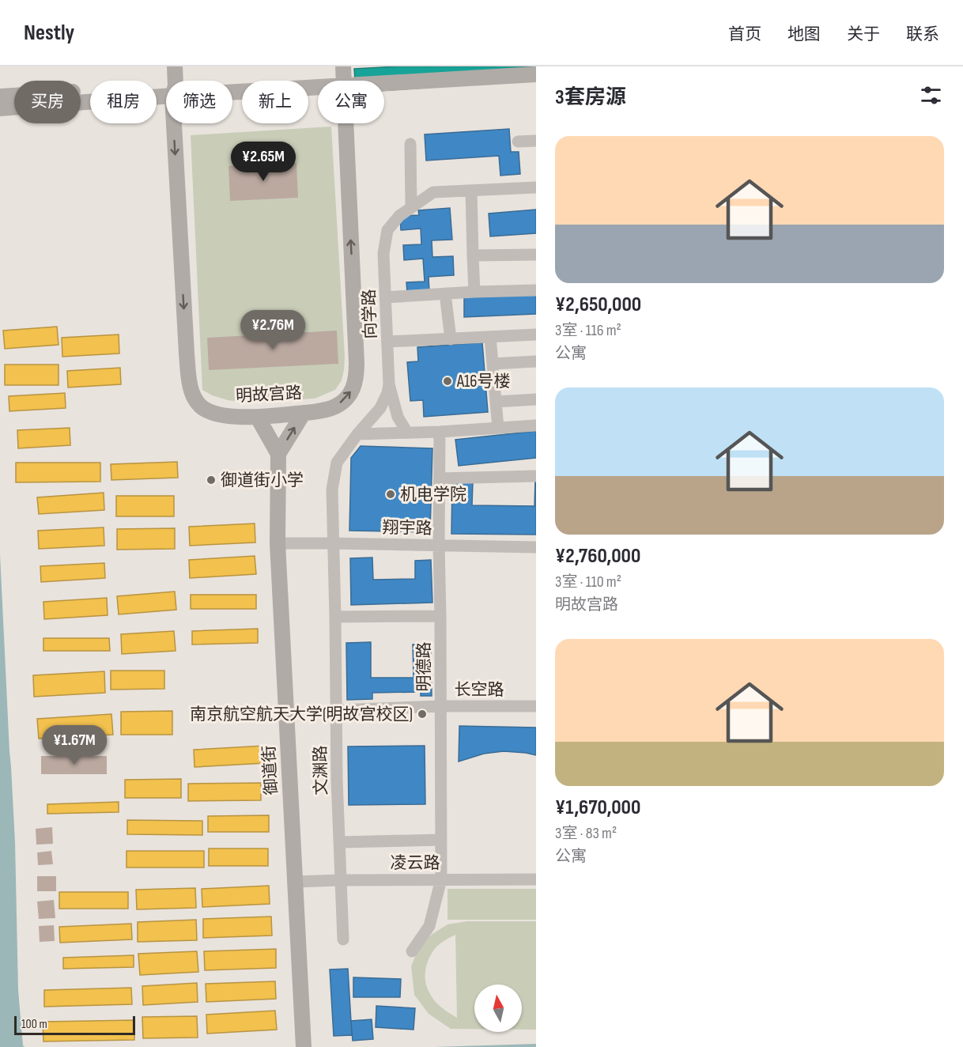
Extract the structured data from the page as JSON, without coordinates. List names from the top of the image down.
{
  "streets": {
    "main road": ["明故宫路", "御道街"],
    "lane": [
      "向学路",
      "翔宇路",
      "明德路",
      "长空路",
      "文渊路",
      "凌云路"
    ]
  },
  "crossings": [
    ["向学路", "翔宇路"],
    ["向学路", "文渊路"],
    ["翔宇路", "明德路"],
    ["翔宇路", "御道街"],
    ["翔宇路", "文渊路"],
    ["明德路", "长空路"],
    ["明德路", "凌云路"],
    ["长空路", "文渊路"],
    ["御道街", "凌云路"],
    ["文渊路", "凌云路"]
  ],
  "places": [
    "A16号楼",
    "御道街小学",
    "机电学院",
    "南京航空航天大学(明故宫校区)"
  ],
  "scale_bar": "100 m",
  "north": "top",
  "page": {
    "header": "Nestly",
    "nav": [
      "首页",
      "地图",
      "关于",
      "联系"
    ],
    "heading": "3套房源",
    "chip": [
      "买房",
      "租房",
      "筛选",
      "新上",
      "公寓"
    ],
    "list": [
      {
        "name": "¥2,650,000",
        "note": "3室 · 116 m² · 公寓"
      },
      {
        "name": "¥2,760,000",
        "note": "3室 · 110 m² · 明故宫路"
      },
      {
        "name": "¥1,670,000",
        "note": "3室 · 83 m² · 公寓"
      }
    ],
    "price": ["¥2.65M", "¥2.76M", "¥1.67M"],
    "scale": "100 m"
  }
}
